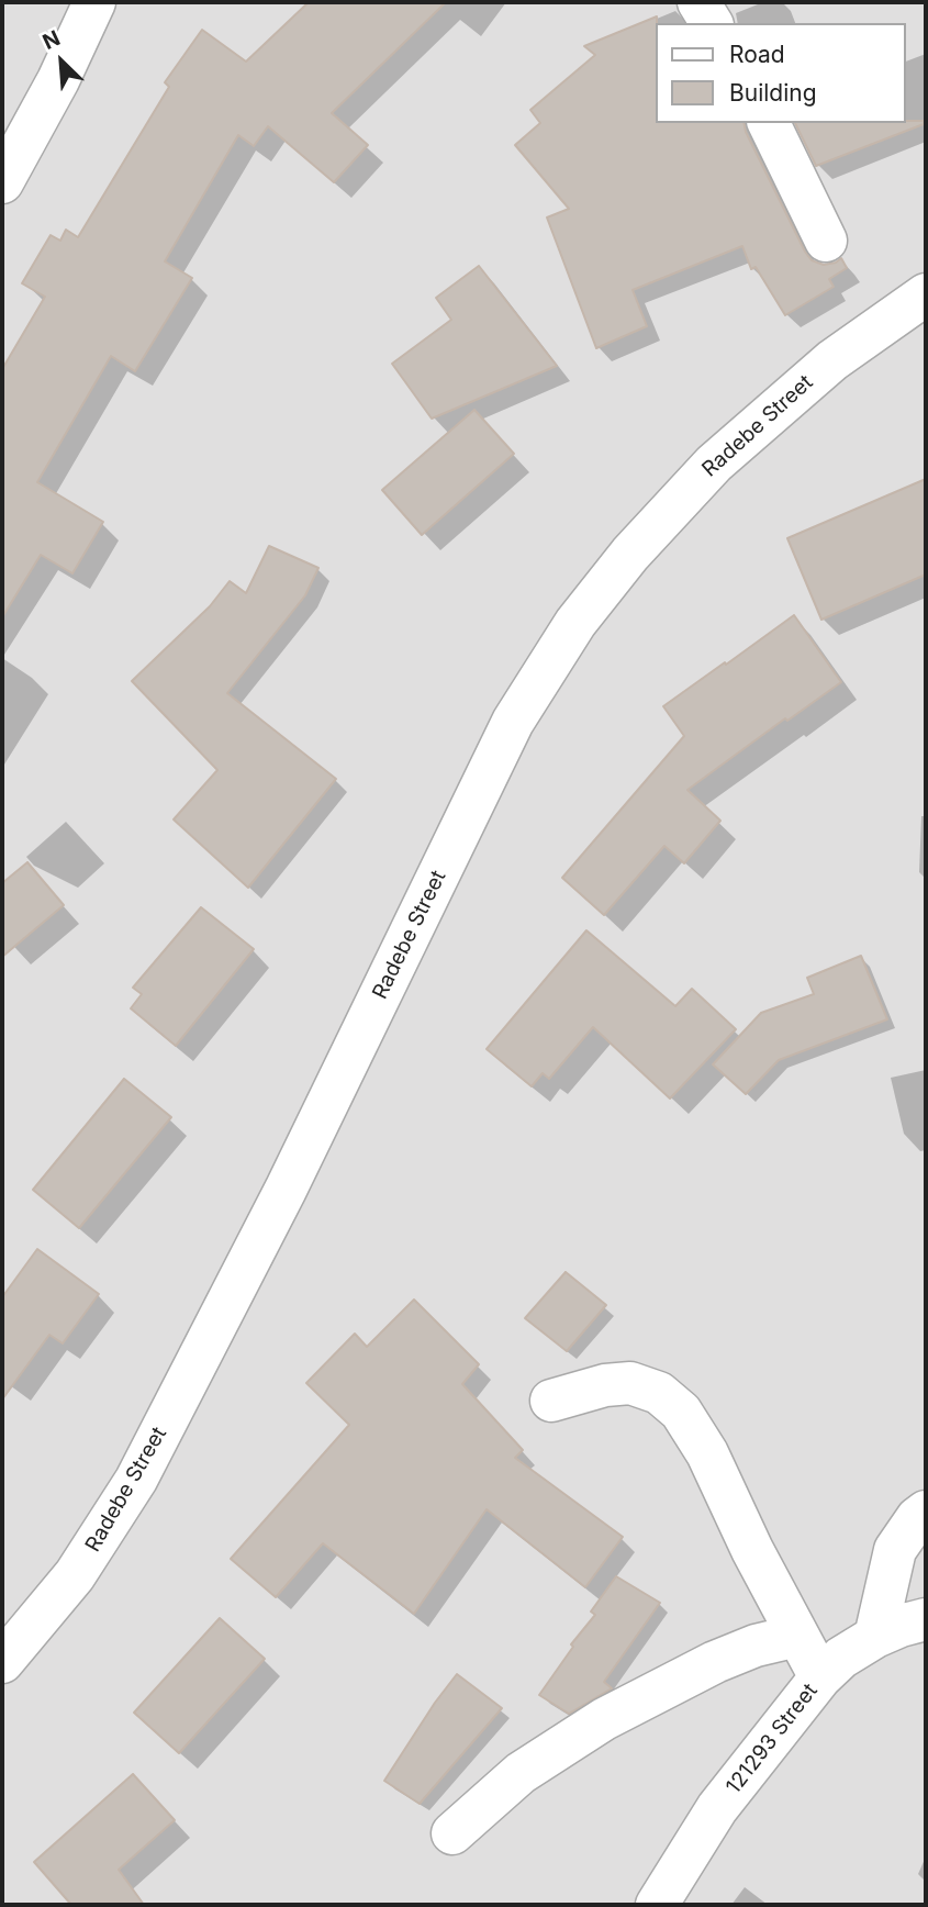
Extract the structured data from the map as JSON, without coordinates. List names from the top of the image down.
{
  "streets": {
    "street": ["Radebe Street", "121293 Street"]
  },
  "legend": ["Road", "Building"],
  "north": "top left"
}
